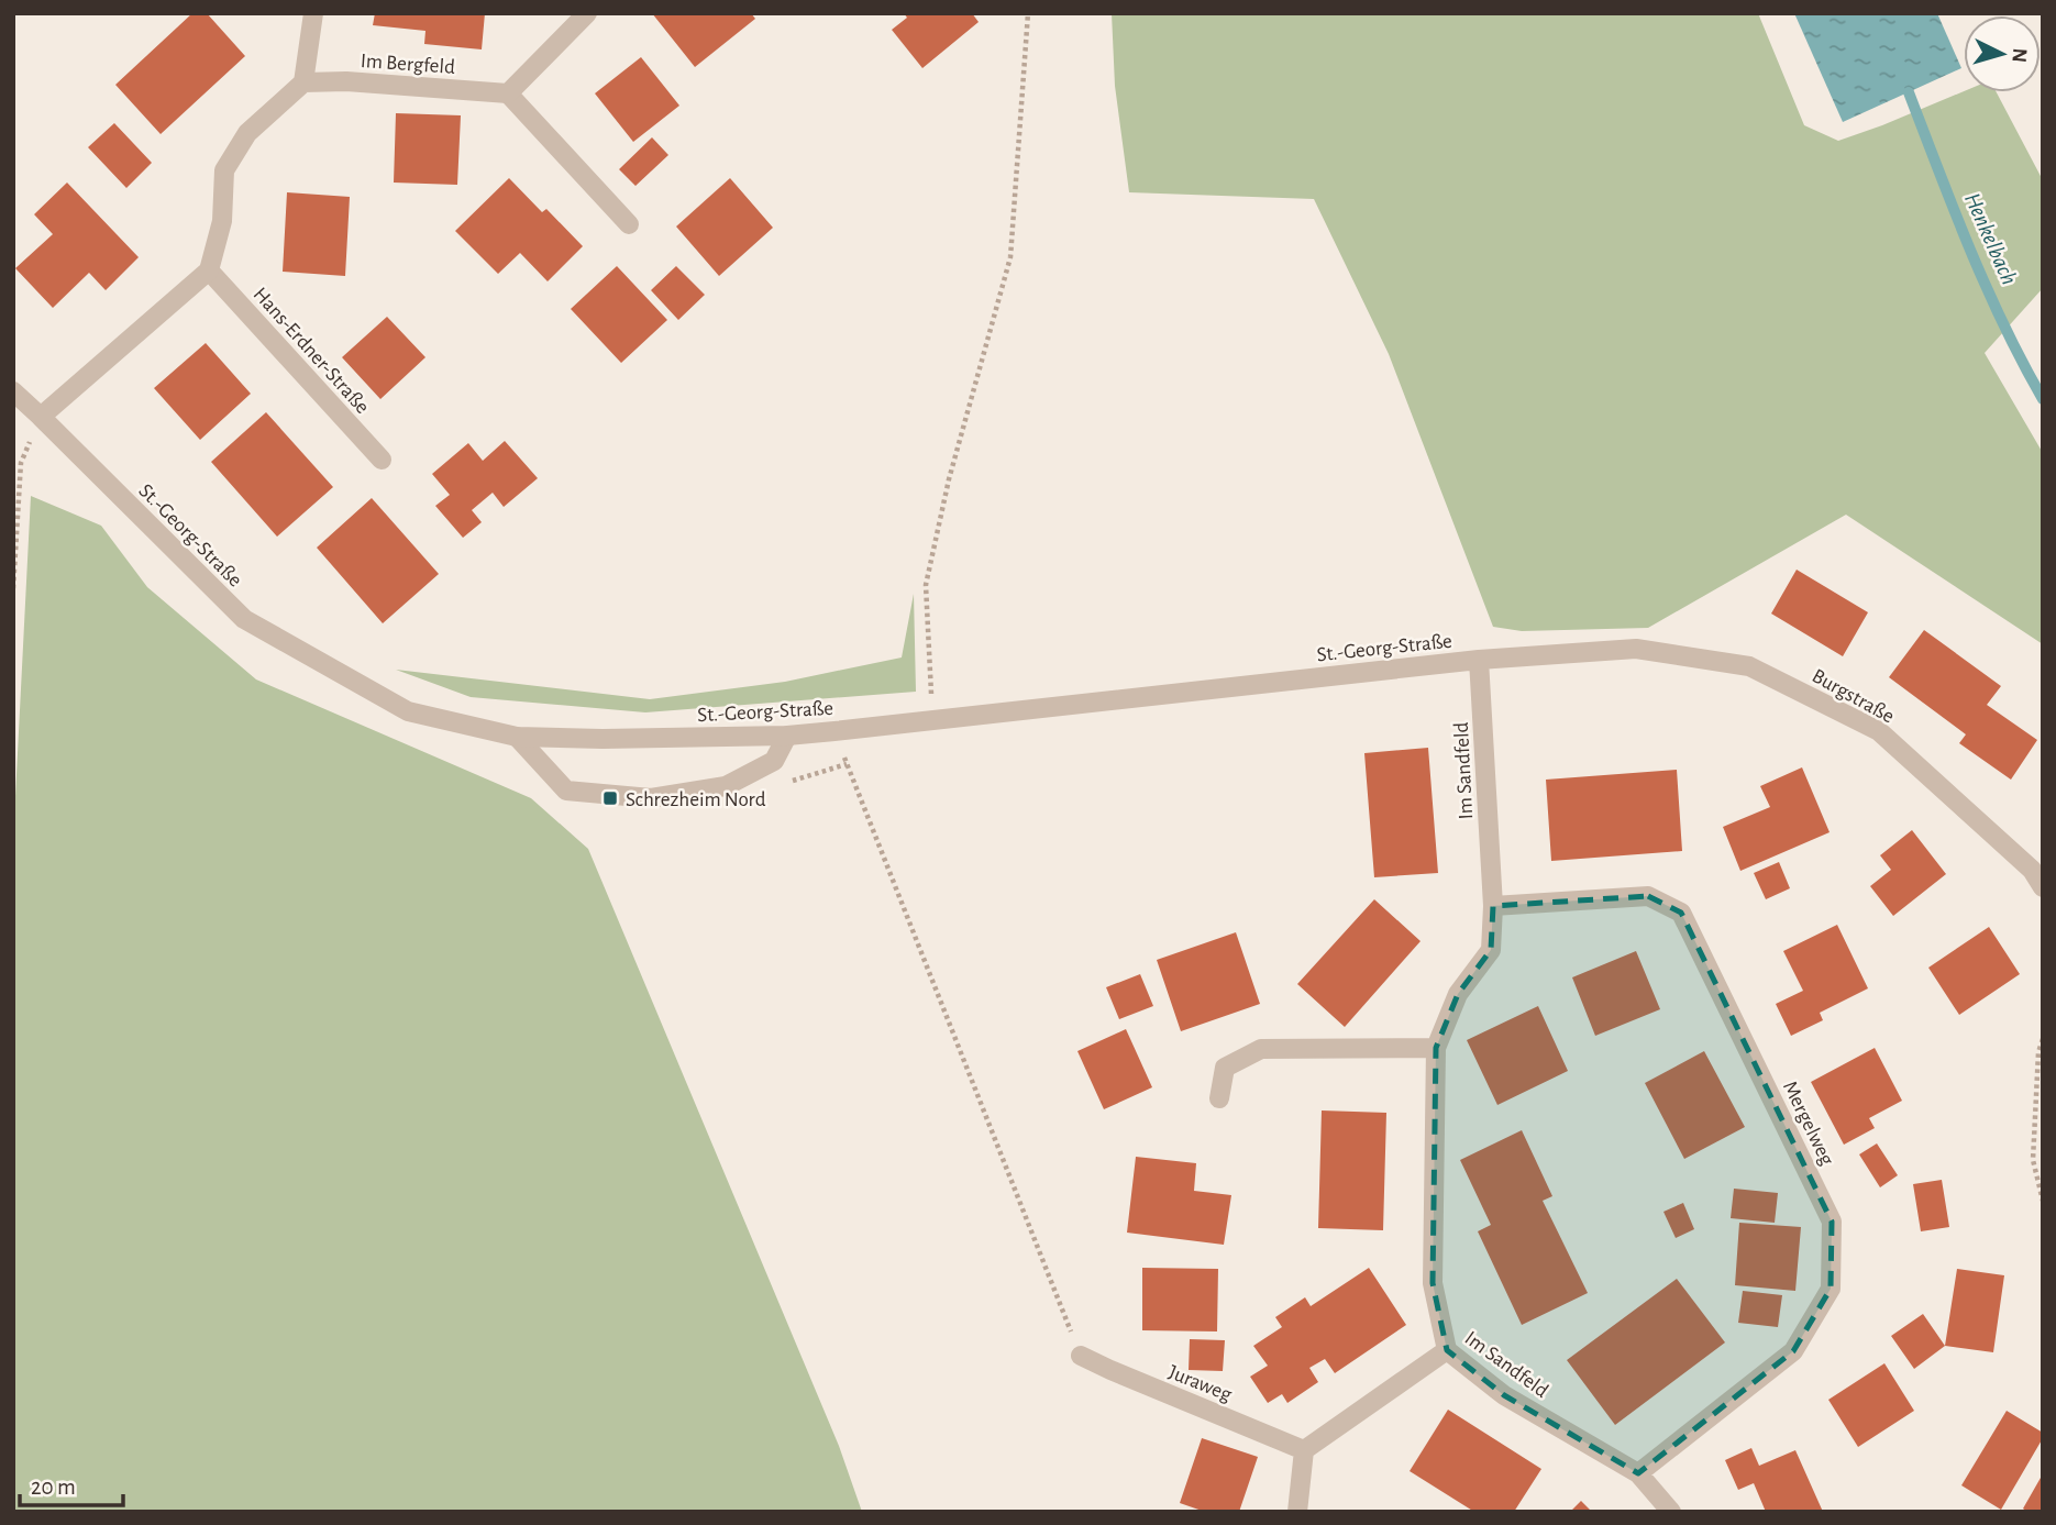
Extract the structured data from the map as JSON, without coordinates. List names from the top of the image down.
{
  "streets": {
    "street": [
      "Im Bergfeld",
      "Hans-Erdner-Straße",
      "St.-Georg-Straße",
      "Burgstraße",
      "Im Sandfeld",
      "Mergelweg",
      "Juraweg"
    ]
  },
  "crossings": [
    ["St.-Georg-Straße", "Burgstraße"],
    ["St.-Georg-Straße", "Im Sandfeld"],
    ["Im Sandfeld", "Mergelweg"]
  ],
  "water": ["Henkelbach"],
  "places": {
    "transit": ["Schrezheim Nord"]
  },
  "scale_bar": "20 m",
  "north": "right"
}
